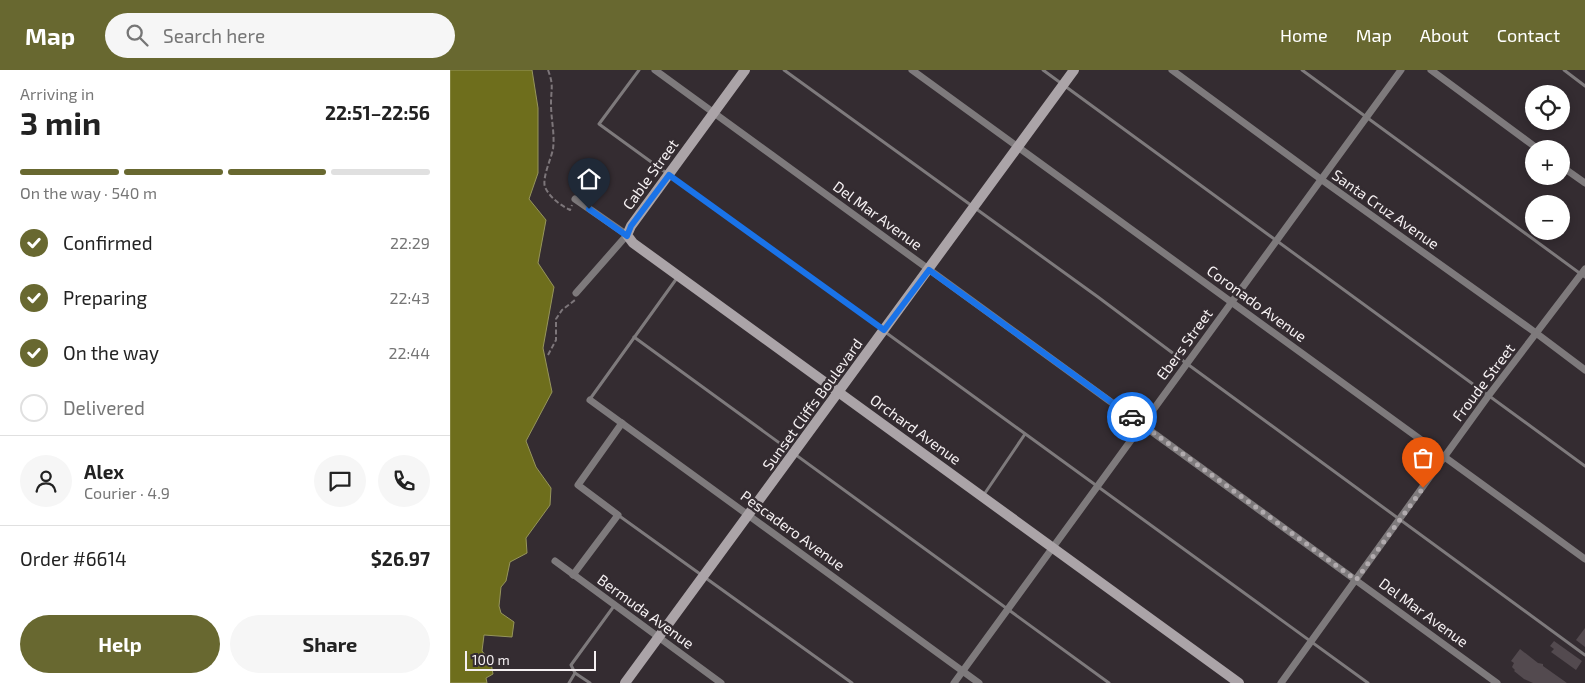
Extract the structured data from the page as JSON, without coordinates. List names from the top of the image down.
{
  "streets": {
    "street": [
      "Cable Street",
      "Santa Cruz Avenue",
      "Del Mar Avenue",
      "Coronado Avenue",
      "Ebers Street",
      "Froude Street",
      "Sunset Cliffs Boulevard",
      "Orchard Avenue",
      "Pescadero Avenue",
      "Bermuda Avenue"
    ]
  },
  "crossings": [
    ["Cable Street", "Del Mar Avenue"],
    ["Cable Street", "Orchard Avenue"],
    ["Santa Cruz Avenue", "Ebers Street"],
    ["Santa Cruz Avenue", "Froude Street"],
    ["Del Mar Avenue", "Ebers Street"],
    ["Del Mar Avenue", "Froude Street"],
    ["Del Mar Avenue", "Sunset Cliffs Boulevard"],
    ["Coronado Avenue", "Ebers Street"],
    ["Coronado Avenue", "Froude Street"],
    ["Coronado Avenue", "Sunset Cliffs Boulevard"],
    ["Ebers Street", "Orchard Avenue"],
    ["Ebers Street", "Pescadero Avenue"],
    ["Sunset Cliffs Boulevard", "Orchard Avenue"],
    ["Sunset Cliffs Boulevard", "Pescadero Avenue"],
    ["Sunset Cliffs Boulevard", "Bermuda Avenue"]
  ],
  "scale_bar": "100 m",
  "page": {
    "header": "Map",
    "search": "Search here",
    "nav": [
      "Home",
      "Map",
      "About",
      "Contact"
    ],
    "heading": ["3 min", "Arriving in", "22:51–22:56"],
    "panel": [
      "Alex",
      "Courier · 4.9",
      "Order #6614",
      "$26.97"
    ],
    "map_buttons": ["+", "−"],
    "bar": "On the way · 540 m",
    "list": [
      ["Confirmed", "22:29"],
      ["Preparing", "22:43"],
      ["On the way", "22:44"],
      "Delivered"
    ],
    "buttons": ["Help", "Share"],
    "scale": "100 m"
  }
}
